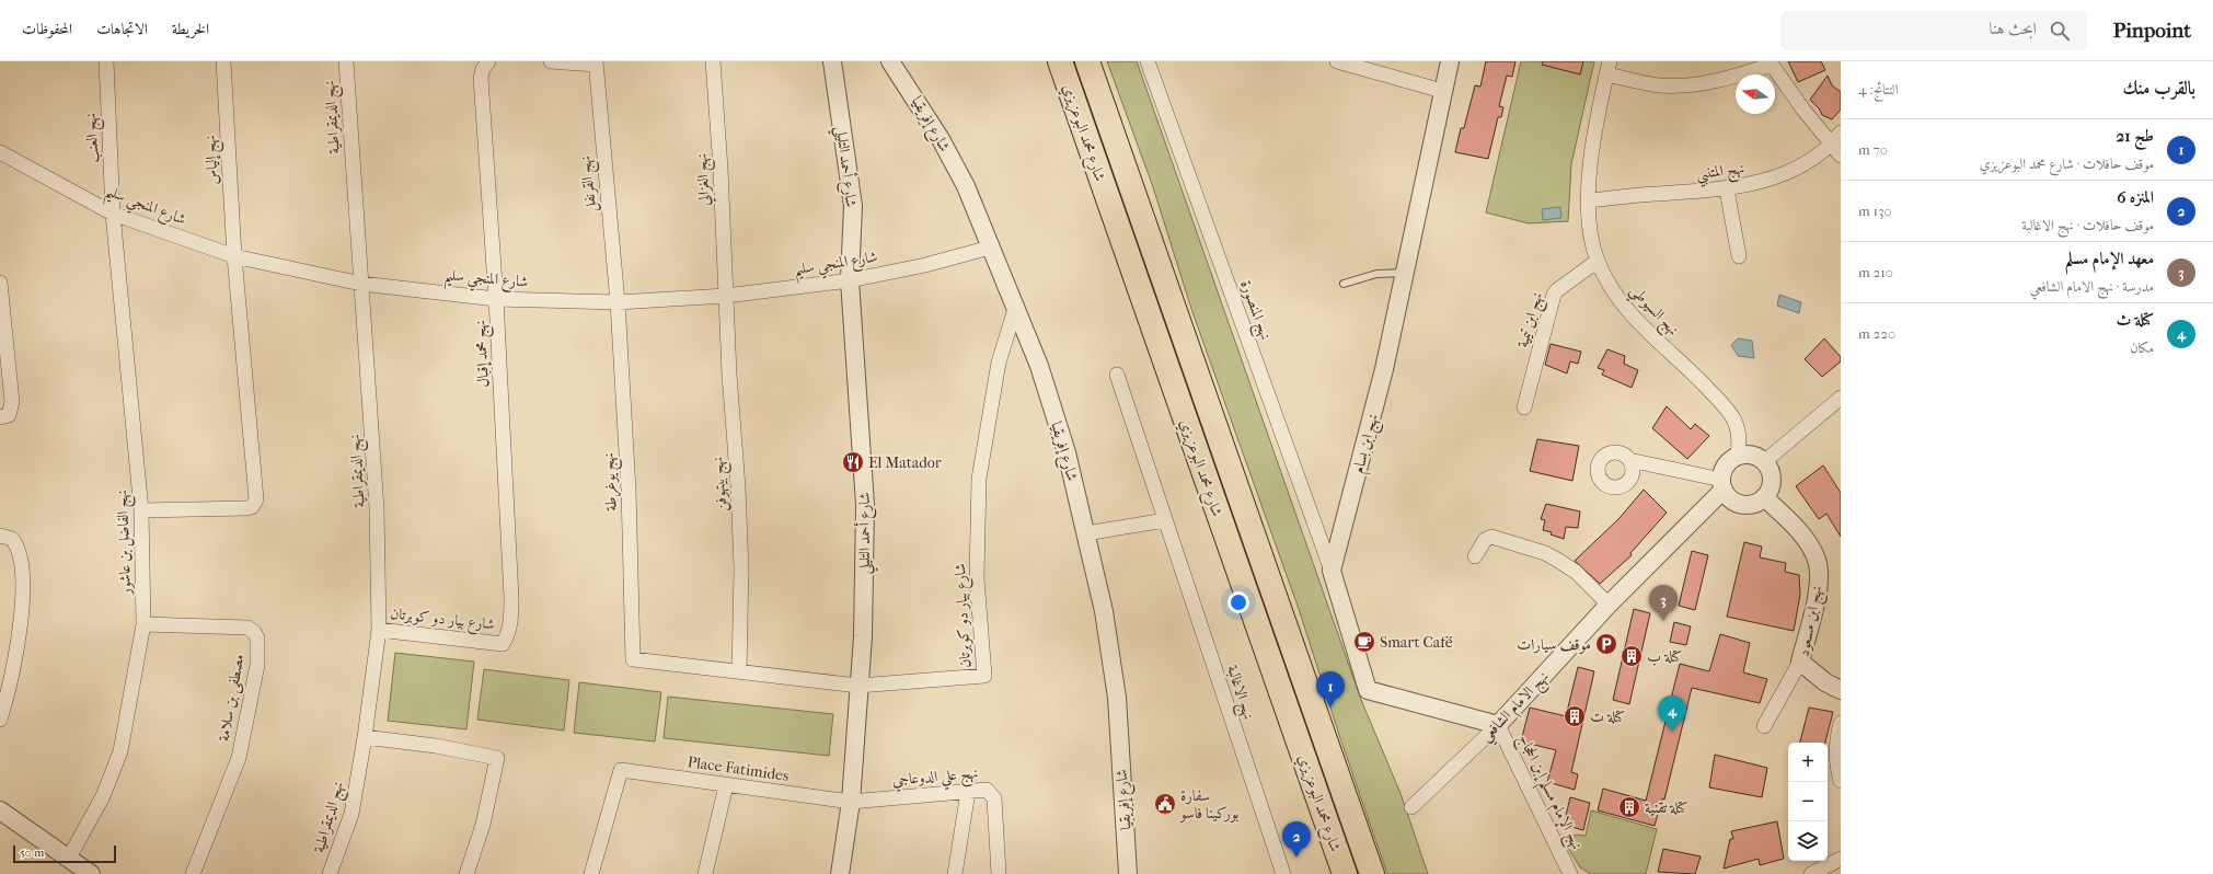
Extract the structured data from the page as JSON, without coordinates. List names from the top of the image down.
{
  "streets": {
    "highway": ["شارع محمد البوعزيزي"],
    "street": [
      "نهج الديمقراطية",
      "شارع إفريقيا",
      "نهج العنب",
      "نهج إلياس",
      "شارع أحمد التليلي",
      "نهج المتنبي",
      "نهج الغزالي",
      "نهج القرنفل",
      "شارع المنجي سليم",
      "نهج المنصورة",
      "نهج السيوطي",
      "نهج ابن تيمية",
      "نهج محمد إقبال",
      "نهج ابن بسام",
      "نهج يوغرطة",
      "نهج بيتهوفن",
      "نهج الفاضل بن عاشور",
      "شارع بيار دو كوبرتان",
      "نهج ابن مسعود",
      "نهج الاغالبة",
      "مصطفى بن سلامة",
      "نهج الامام الشافعي",
      "Place Fatimides",
      "نهج علي الدوعاجي",
      "نهج اﻹمام مسلم إبن الحجاج"
    ]
  },
  "crossings": [
    ["نهج الديمقراطية", "شارع المنجي سليم"],
    ["نهج الديمقراطية", "شارع بيار دو كوبرتان"],
    ["شارع إفريقيا", "شارع المنجي سليم"],
    ["شارع إفريقيا", "شارع بيار دو كوبرتان"],
    ["نهج العنب", "شارع المنجي سليم"],
    ["نهج العنب", "نهج الفاضل بن عاشور"],
    ["نهج إلياس", "شارع المنجي سليم"],
    ["نهج إلياس", "نهج الفاضل بن عاشور"],
    ["شارع أحمد التليلي", "شارع المنجي سليم"],
    ["شارع أحمد التليلي", "شارع بيار دو كوبرتان"],
    ["شارع أحمد التليلي", "Place Fatimides"],
    ["شارع أحمد التليلي", "نهج علي الدوعاجي"],
    ["نهج المتنبي", "نهج السيوطي"],
    ["نهج الغزالي", "شارع المنجي سليم"],
    ["نهج الغزالي", "نهج بيتهوفن"],
    ["نهج القرنفل", "شارع المنجي سليم"],
    ["نهج القرنفل", "نهج يوغرطة"],
    ["شارع المنجي سليم", "نهج محمد إقبال"],
    ["شارع المنجي سليم", "نهج يوغرطة"],
    ["شارع المنجي سليم", "نهج بيتهوفن"],
    ["شارع المنجي سليم", "نهج الفاضل بن عاشور"],
    ["نهج المنصورة", "نهج ابن بسام"],
    ["نهج السيوطي", "نهج ابن تيمية"],
    ["نهج السيوطي", "نهج ابن مسعود"],
    ["نهج السيوطي", "نهج الامام الشافعي"],
    ["نهج محمد إقبال", "شارع بيار دو كوبرتان"],
    ["نهج يوغرطة", "شارع بيار دو كوبرتان"],
    ["نهج بيتهوفن", "شارع بيار دو كوبرتان"],
    ["نهج الفاضل بن عاشور", "مصطفى بن سلامة"],
    ["نهج ابن مسعود", "نهج الامام الشافعي"],
    ["نهج الامام الشافعي", "نهج اﻹمام مسلم إبن الحجاج"],
    ["Place Fatimides", "نهج علي الدوعاجي"]
  ],
  "places": {
    "restaurant": ["El Matador"],
    "cafe": ["Smart Café"],
    "parking": ["موقف سيارات"],
    "building": ["كتلة ب", "كتلة ت", "كتلة تقنية"],
    "public building": ["سفارة بوركينا فاسو"]
  },
  "scale_bar": "50 m",
  "north": "left",
  "page": {
    "header": "Pinpoint",
    "search": "ابحث هنا",
    "nav": ["الخريطة", "الاتجاهات", "المحفوظات"],
    "heading": ["بالقرب منك", "النتائج: 4"],
    "list": [
      {
        "mark": "1",
        "name": "طج 21",
        "note": "موقف حافلات · شارع محمد البوعزيزي",
        "value": "70 m"
      },
      {
        "mark": "2",
        "name": "المنزه 6",
        "note": "موقف حافلات · نهج الاغالبة",
        "value": "130 m"
      },
      {
        "mark": "3",
        "name": "معهد الإمام مسلم",
        "note": "مدرسة · نهج الامام الشافعي",
        "value": "210 m"
      },
      {
        "mark": "4",
        "name": "كتلة ث",
        "note": "مكان",
        "value": "220 m"
      }
    ],
    "pins": [
      "3",
      "1",
      "4",
      "2"
    ],
    "map_buttons": ["+", "−"],
    "scale": "50 m"
  }
}
